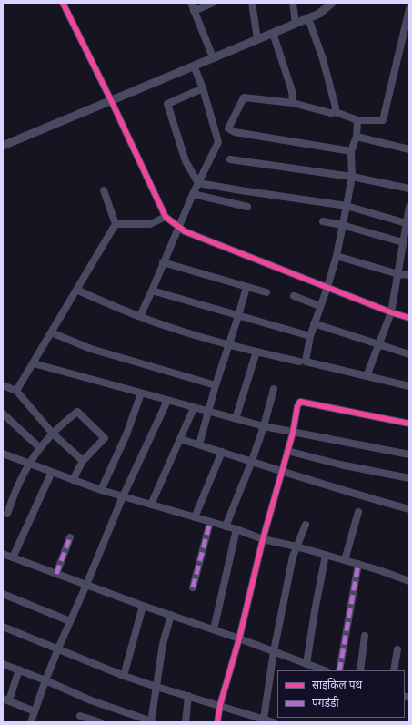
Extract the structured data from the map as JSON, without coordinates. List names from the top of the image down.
{
  "legend": ["साइकिल पथ", "पगडंडी"]
}
